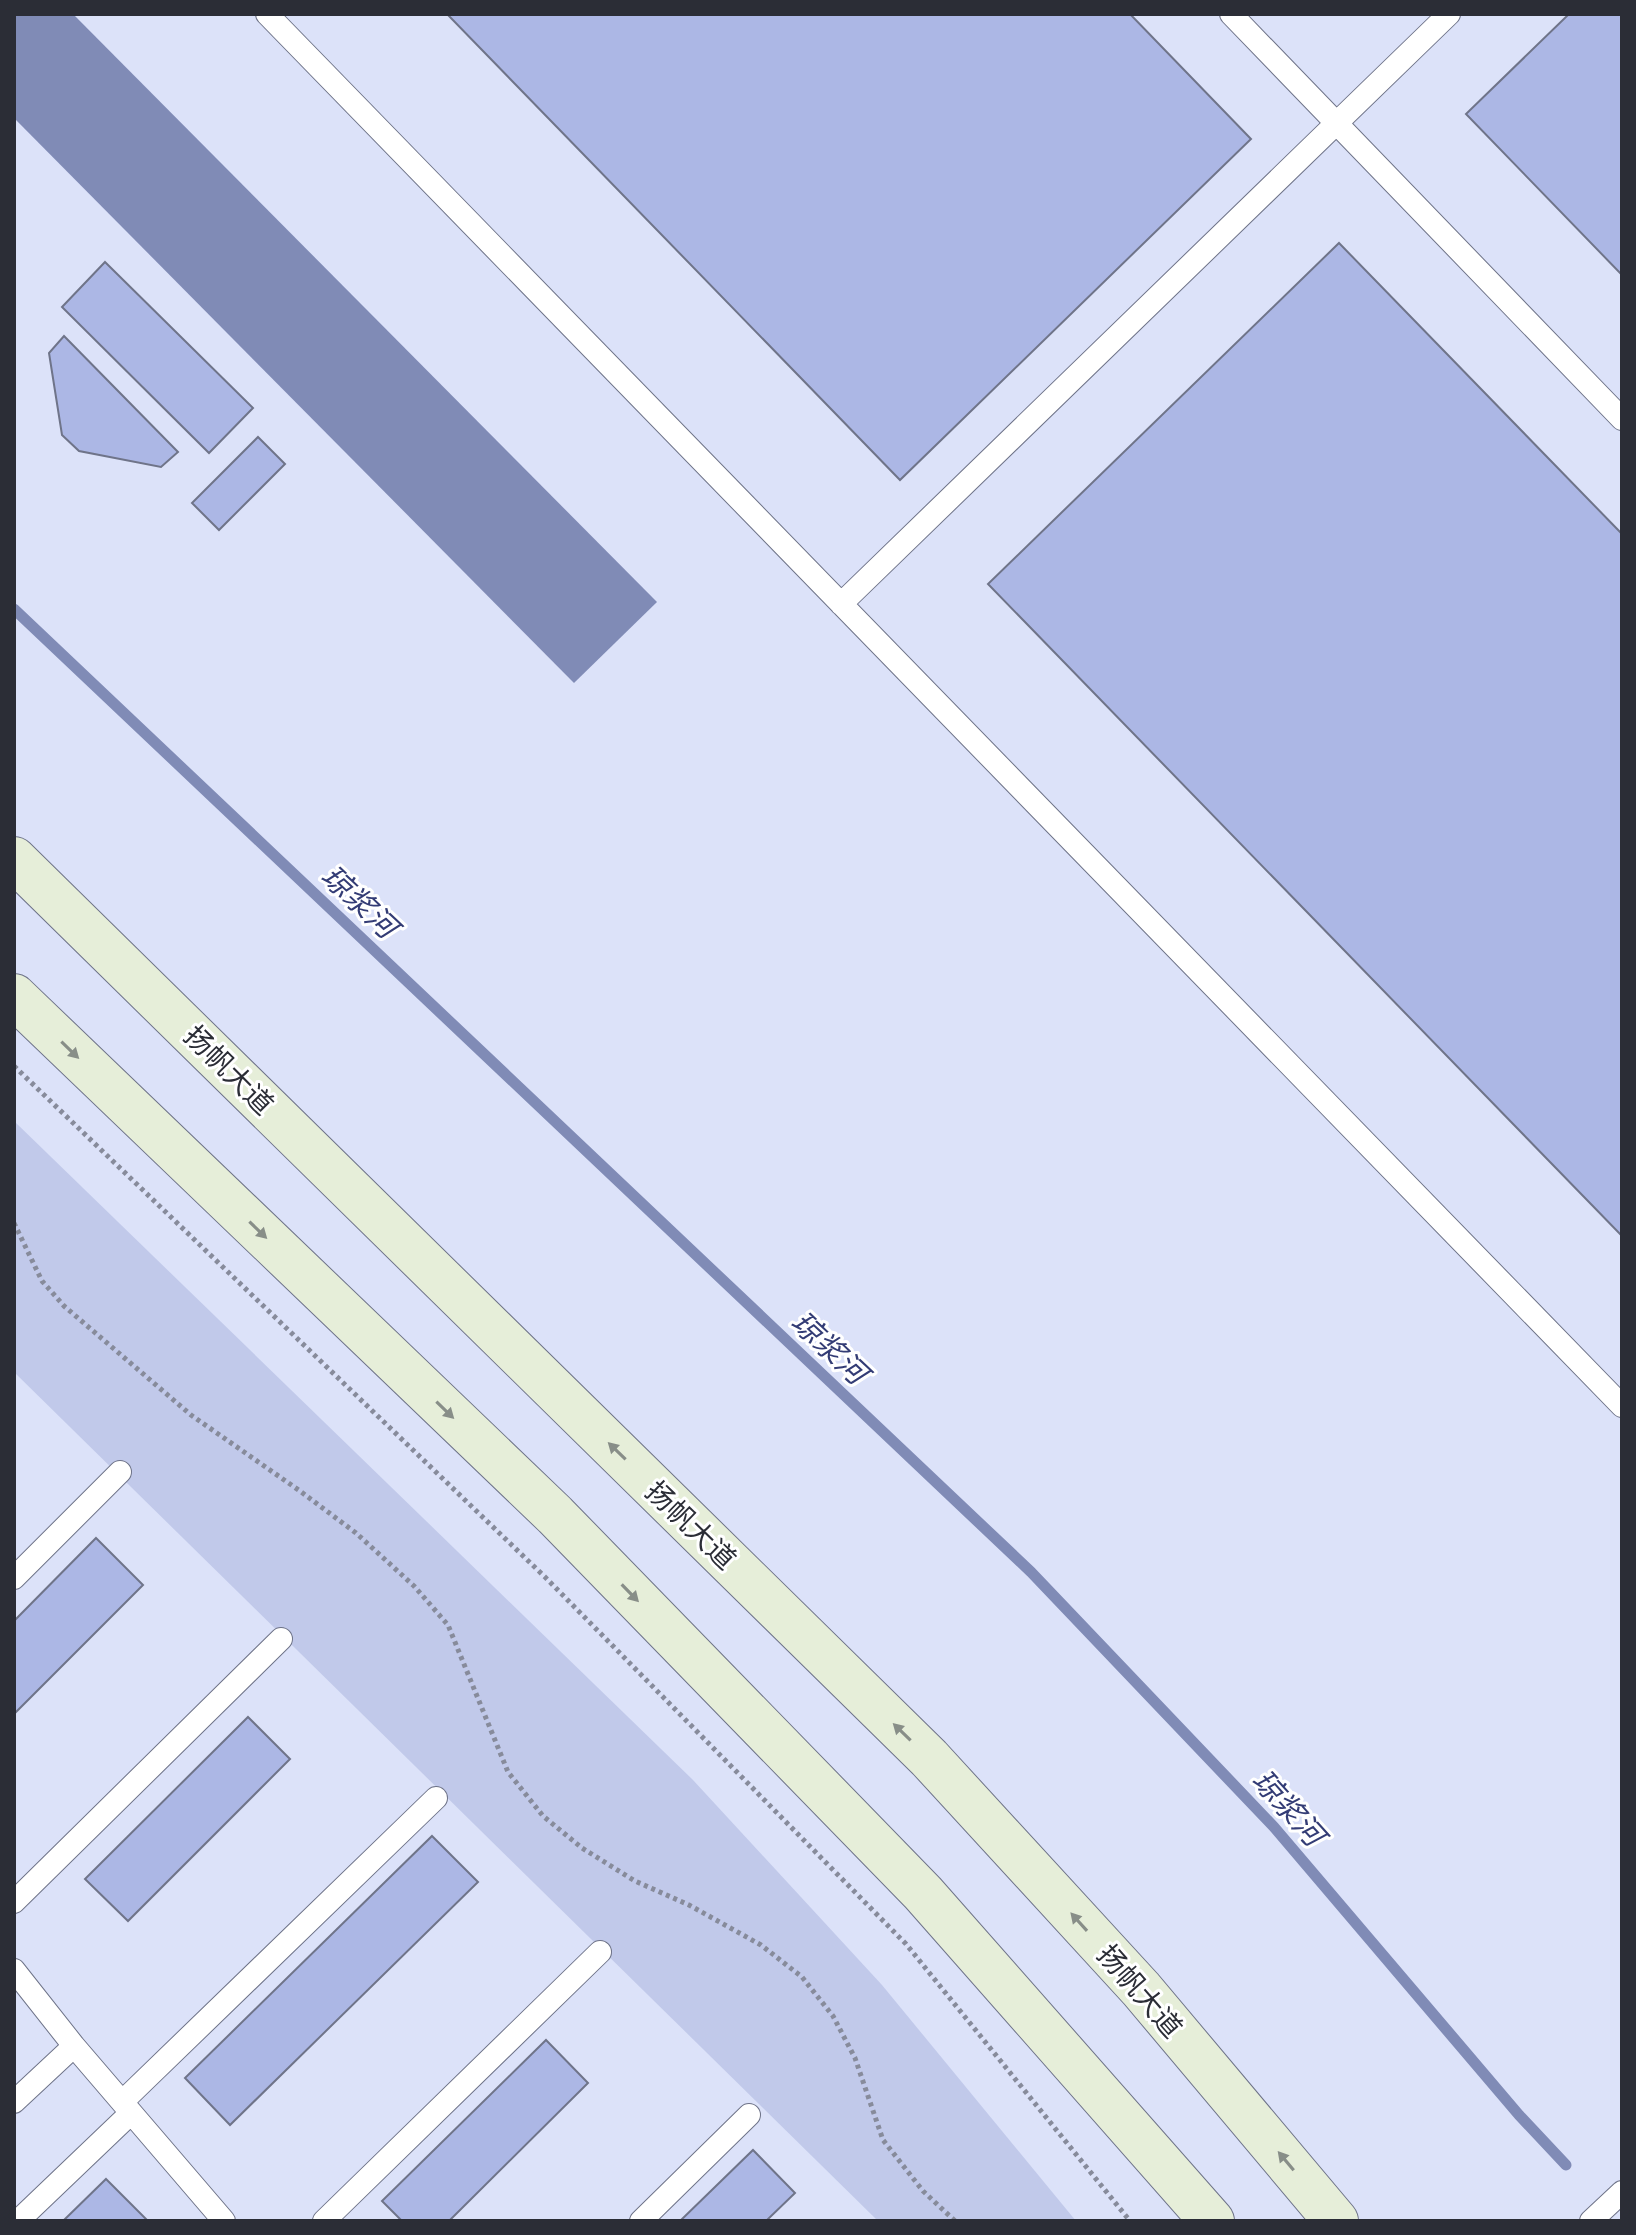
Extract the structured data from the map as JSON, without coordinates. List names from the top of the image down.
{
  "streets": {
    "main road": ["扬帆大道"]
  },
  "water": ["琼浆河"]
}
